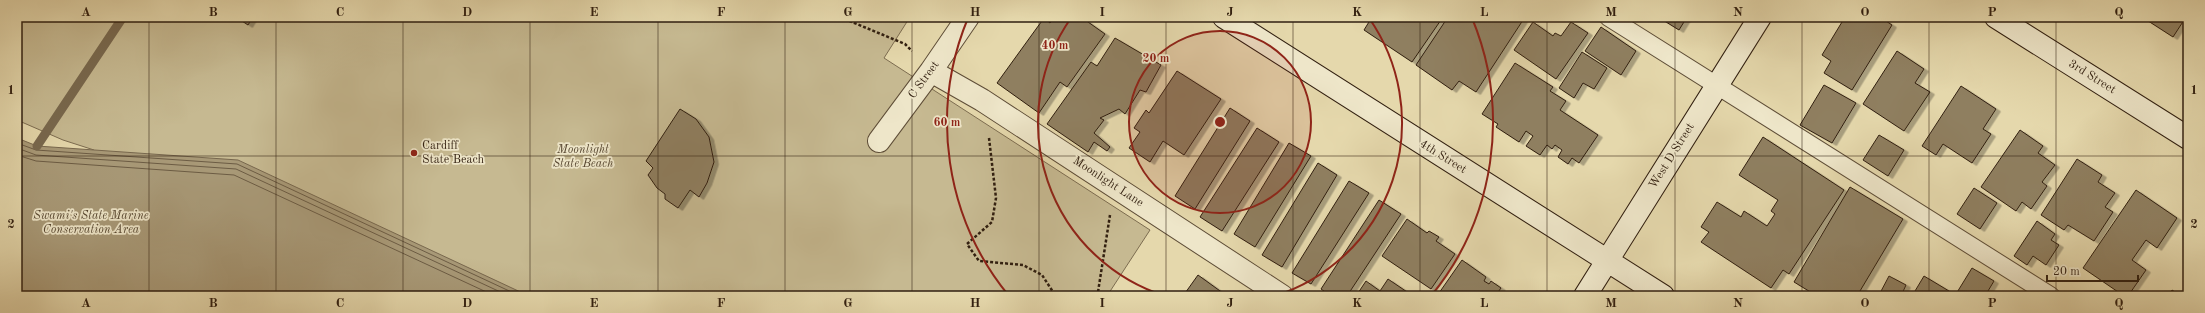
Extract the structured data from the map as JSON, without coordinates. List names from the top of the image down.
{
  "streets": {
    "street": [
      "3rd Street",
      "C Street",
      "West D Street",
      "4th Street",
      "Moonlight Lane"
    ]
  },
  "crossings": [
    ["C Street", "Moonlight Lane"],
    ["West D Street", "4th Street"]
  ],
  "parks": ["Moonlight State Beach", "Swami's State Marine Conservation Area"],
  "places": ["Cardiff State Beach"],
  "scale_bar": "20 m",
  "grid": {
    "columns": [
      "A",
      "B",
      "C",
      "D",
      "E",
      "F",
      "G",
      "H",
      "I",
      "J",
      "K",
      "L",
      "M",
      "N",
      "O",
      "P",
      "Q"
    ],
    "rows": ["1", "2"]
  },
  "rings": ["40 m", "20 m", "60 m"]
}
